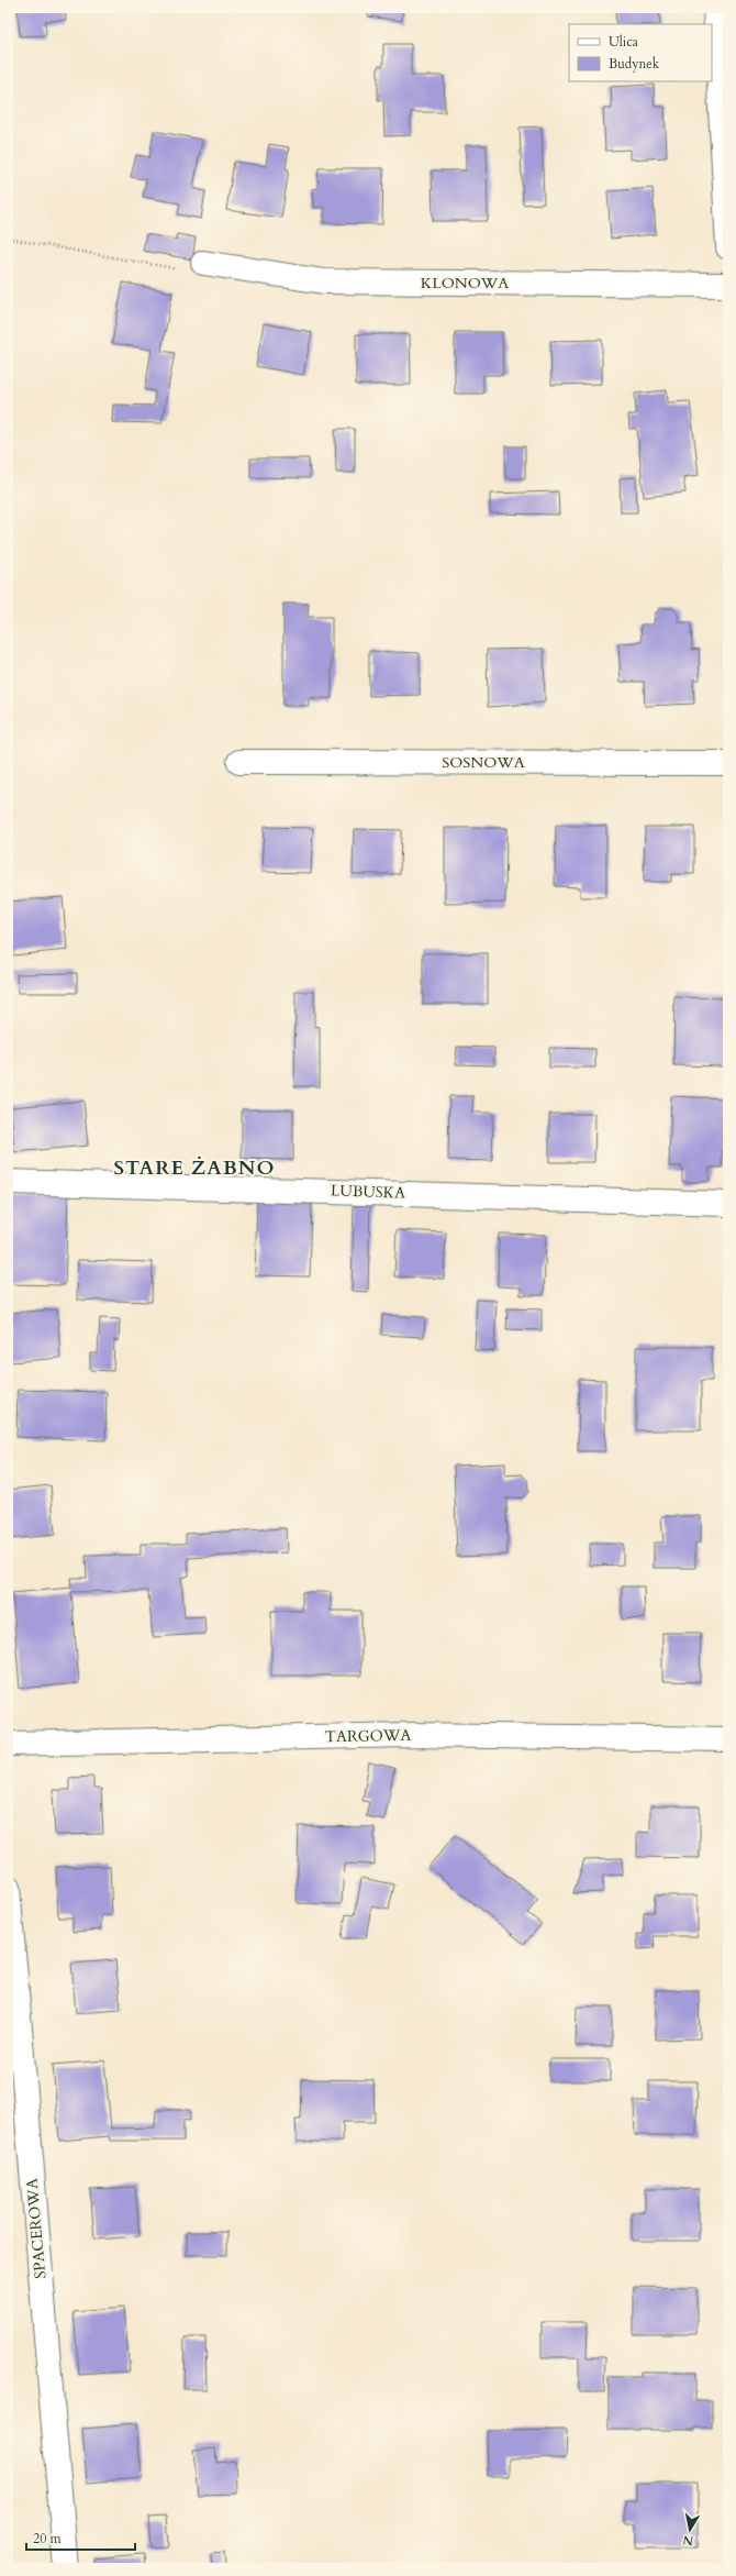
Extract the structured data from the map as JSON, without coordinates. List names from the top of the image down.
{
  "streets": {
    "street": [
      "KLONOWA",
      "SOSNOWA",
      "LUBUSKA",
      "TARGOWA",
      "SPACEROWA"
    ]
  },
  "districts": ["STARE ŻABNO"],
  "legend": ["Ulica", "Budynek"],
  "scale_bar": "20 m",
  "north": "bottom"
}
